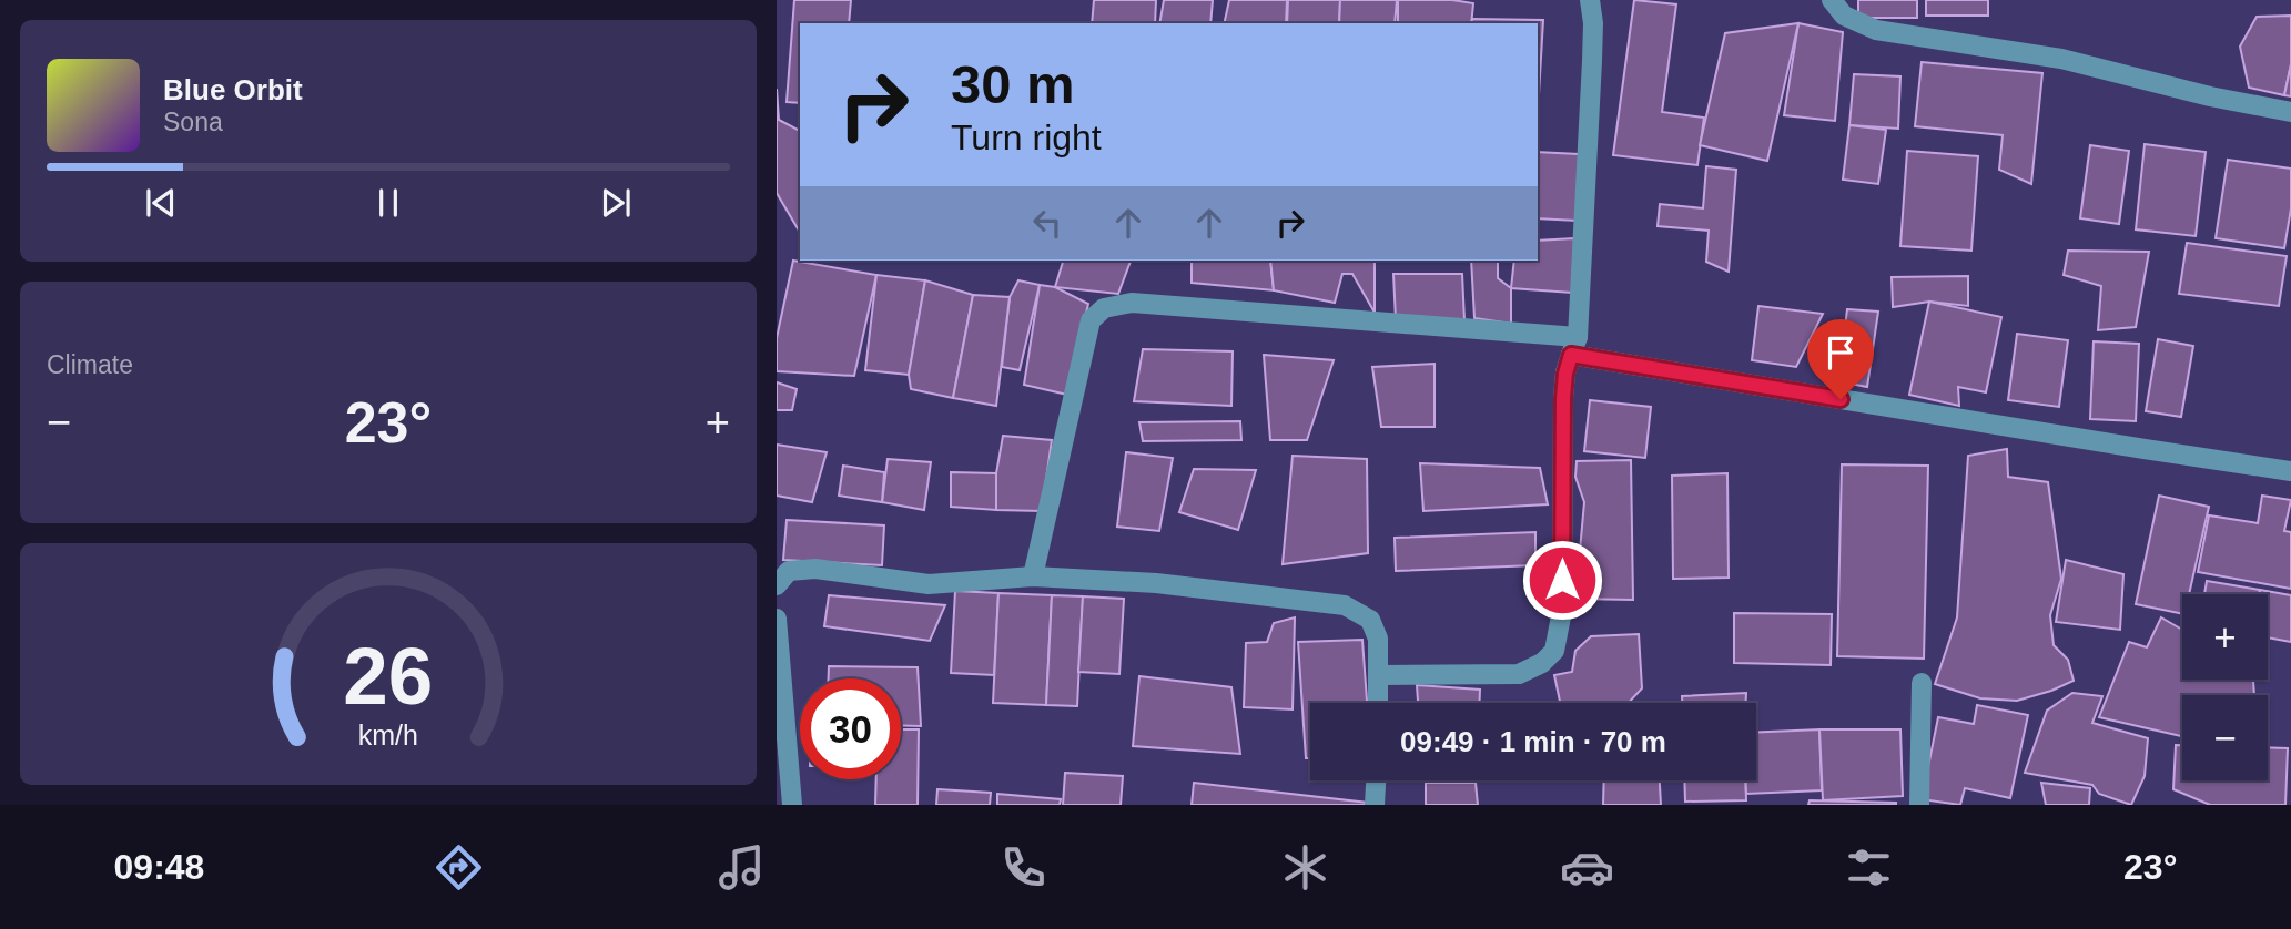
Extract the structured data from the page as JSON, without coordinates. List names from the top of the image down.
{
  "page": {
    "turn": ["30 m", "Turn right"],
    "song": ["Blue Orbit", "Sona"],
    "tile": "Climate",
    "heat": ["−", "23°", "+"],
    "map_buttons": ["+", "−"],
    "limit": "30",
    "trip": "09:49 · 1 min · 70 m",
    "tabs": ["09:48", "23°"],
    "gauge": ["26", "km/h"]
  }
}
